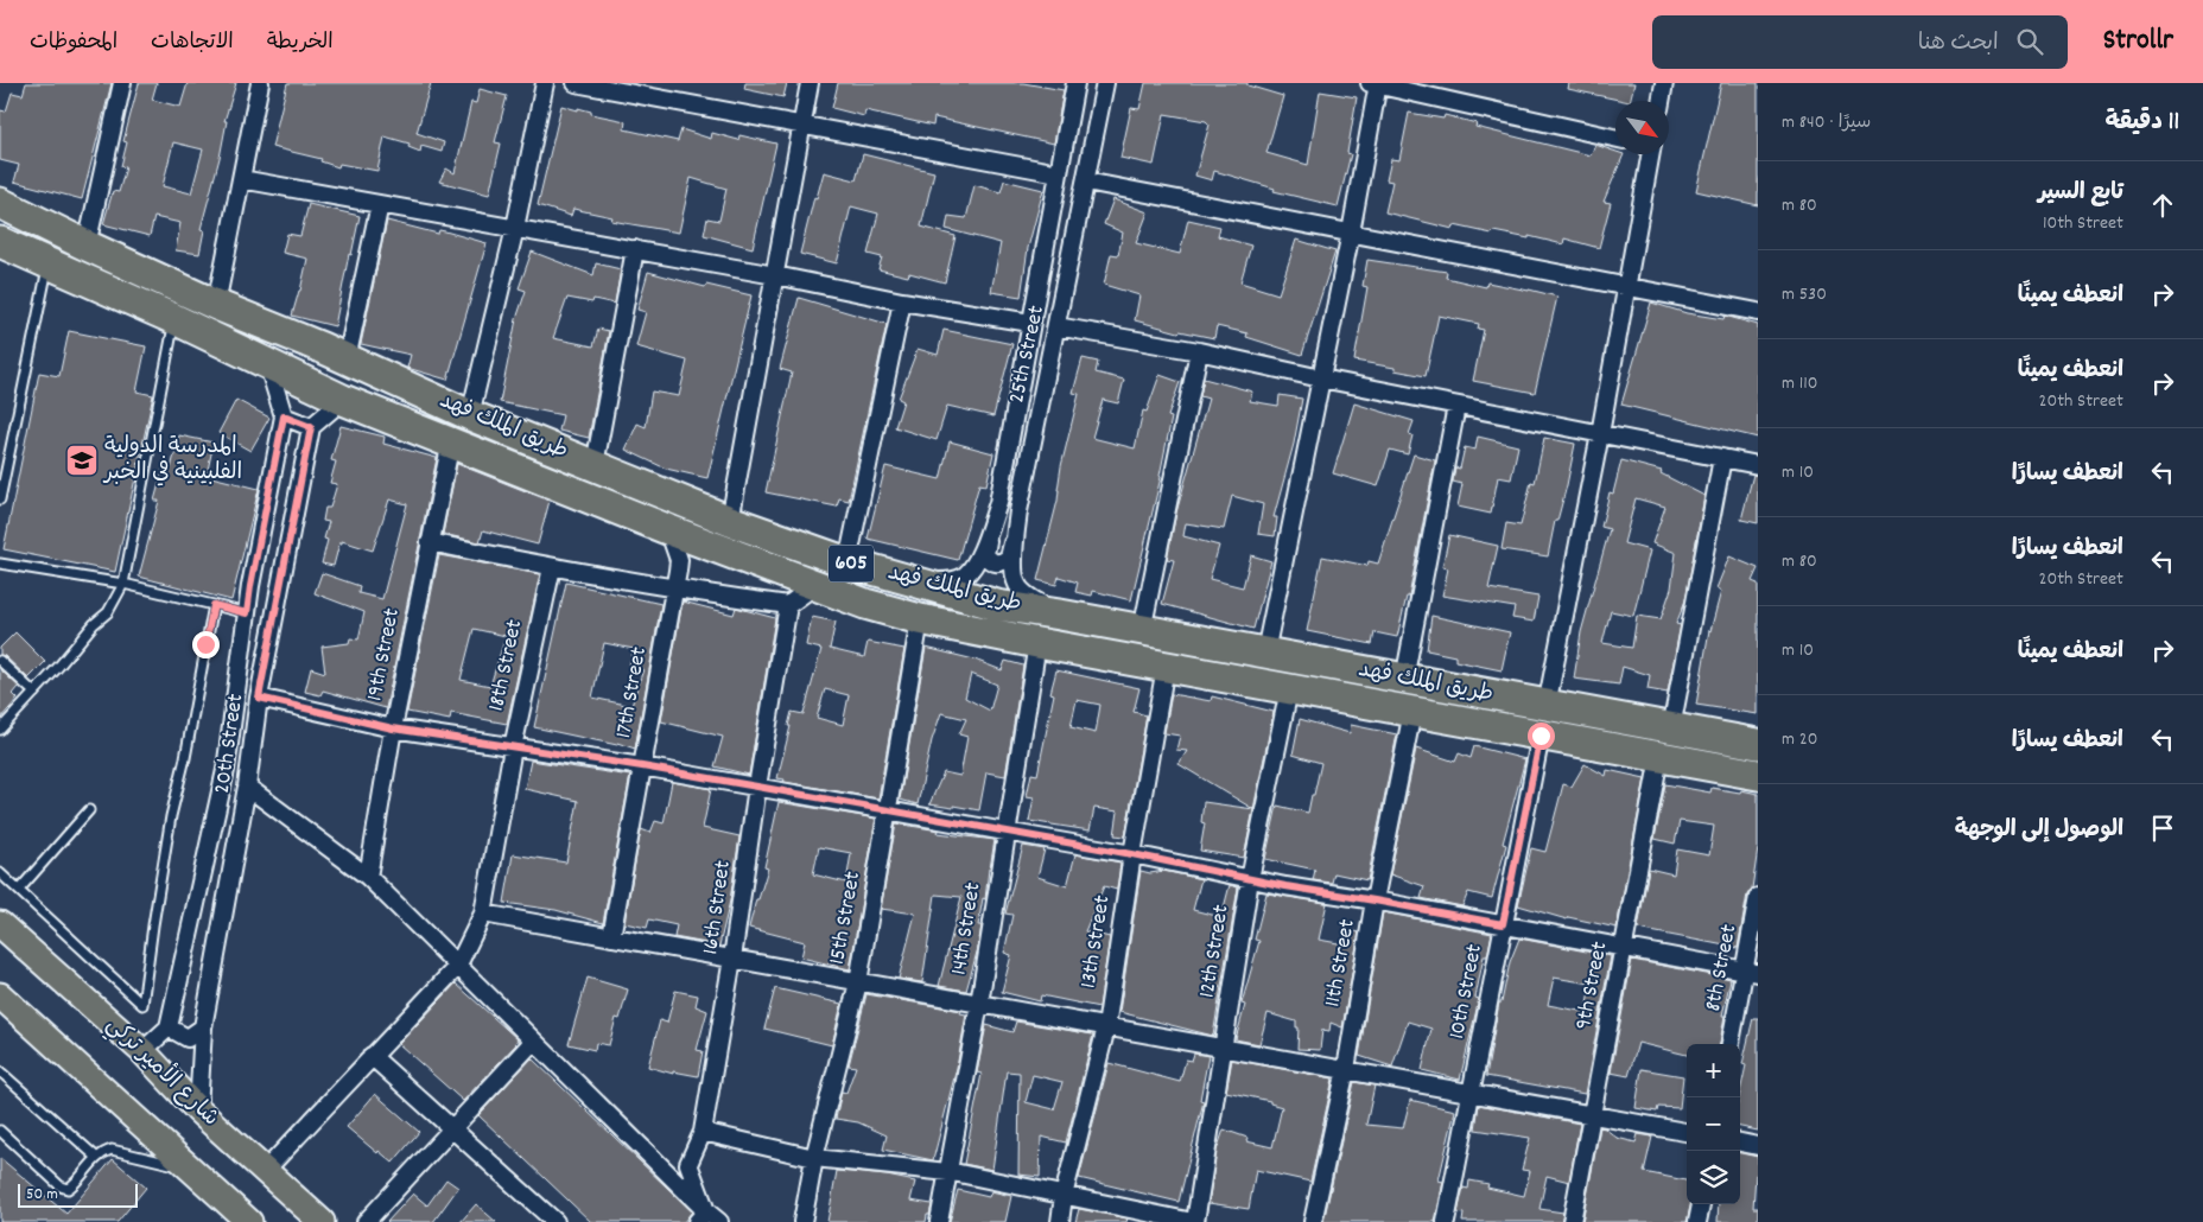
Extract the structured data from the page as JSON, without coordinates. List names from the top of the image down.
{
  "streets": {
    "highway": ["طريق الملك فهد", "605"],
    "main road": ["شارع الأمير تركي"],
    "street": [
      "25th Street",
      "19th Street",
      "18th Street",
      "17th Street",
      "20th Street",
      "16th Street",
      "15th Street",
      "14th Street",
      "13th Street",
      "12th Street",
      "11th Street",
      "8th Street",
      "9th Street",
      "10th Street"
    ]
  },
  "crossings": [
    ["25th Street", "طريق الملك فهد"],
    ["طريق الملك فهد", "19th Street"],
    ["طريق الملك فهد", "17th Street"],
    ["طريق الملك فهد", "20th Street"],
    ["طريق الملك فهد", "15th Street"],
    ["طريق الملك فهد", "14th Street"],
    ["طريق الملك فهد", "13th Street"],
    ["طريق الملك فهد", "12th Street"],
    ["طريق الملك فهد", "11th Street"],
    ["طريق الملك فهد", "9th Street"],
    ["طريق الملك فهد", "10th Street"],
    ["18th Street", "شارع الأمير تركي"],
    ["20th Street", "شارع الأمير تركي"]
  ],
  "places": {
    "school or university": ["المدرسة الدولية الفلبينية في الخبر"]
  },
  "scale_bar": "50 m",
  "north": "bottom right",
  "page": {
    "header": "Strollr",
    "search": "ابحث هنا",
    "nav": ["الخريطة", "الاتجاهات", "المحفوظات"],
    "heading": ["11 دقيقة", "سيرًا · 840 m"],
    "list": [
      ["تابع السير", "10th Street", "80 m"],
      ["انعطف يمينًا", "530 m"],
      ["انعطف يمينًا", "20th Street", "110 m"],
      ["انعطف يسارًا", "10 m"],
      ["انعطف يسارًا", "20th Street", "80 m"],
      ["انعطف يمينًا", "10 m"],
      ["انعطف يسارًا", "20 m"],
      "الوصول إلى الوجهة"
    ],
    "map_buttons": ["+", "−"],
    "scale": "50 m"
  }
}
